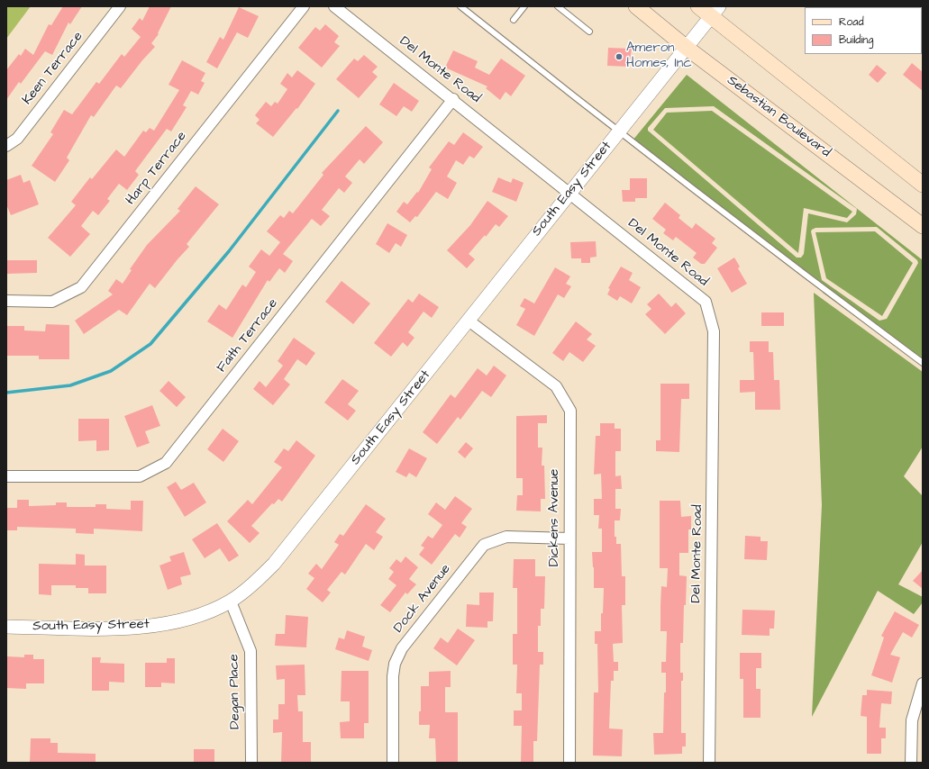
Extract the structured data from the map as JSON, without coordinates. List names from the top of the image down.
{
  "streets": {
    "main road": ["Sebastian Boulevard"],
    "street": [
      "Keen Terrace",
      "Del Monte Road",
      "Harp Terrace",
      "South Easy Street",
      "Faith Terrace",
      "Dickens Avenue",
      "Dock Avenue",
      "Degan Place"
    ]
  },
  "crossings": [
    ["Del Monte Road", "South Easy Street"],
    ["Del Monte Road", "Faith Terrace"],
    ["Sebastian Boulevard", "South Easy Street"],
    ["South Easy Street", "Dickens Avenue"],
    ["South Easy Street", "Degan Place"],
    ["Dickens Avenue", "Dock Avenue"]
  ],
  "places": ["Ameron Homes, Inc"],
  "legend": ["Road", "Building"]
}
